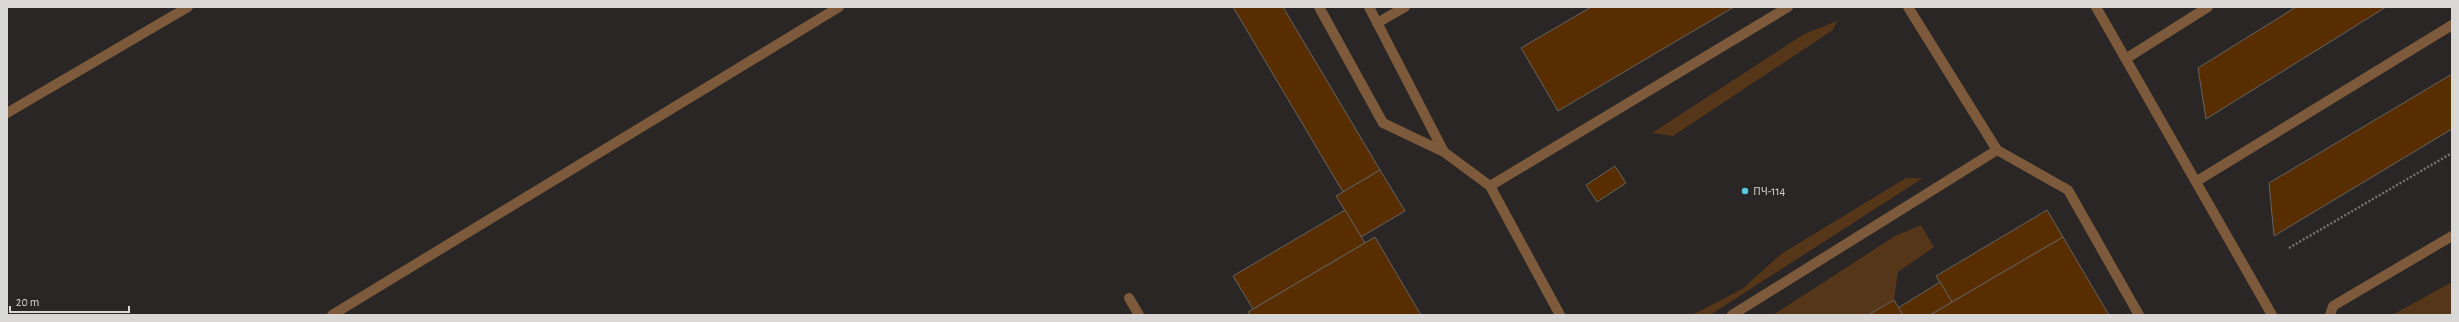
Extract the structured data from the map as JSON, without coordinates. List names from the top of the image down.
{
  "places": ["ПЧ-114"],
  "scale_bar": "20 m"
}
